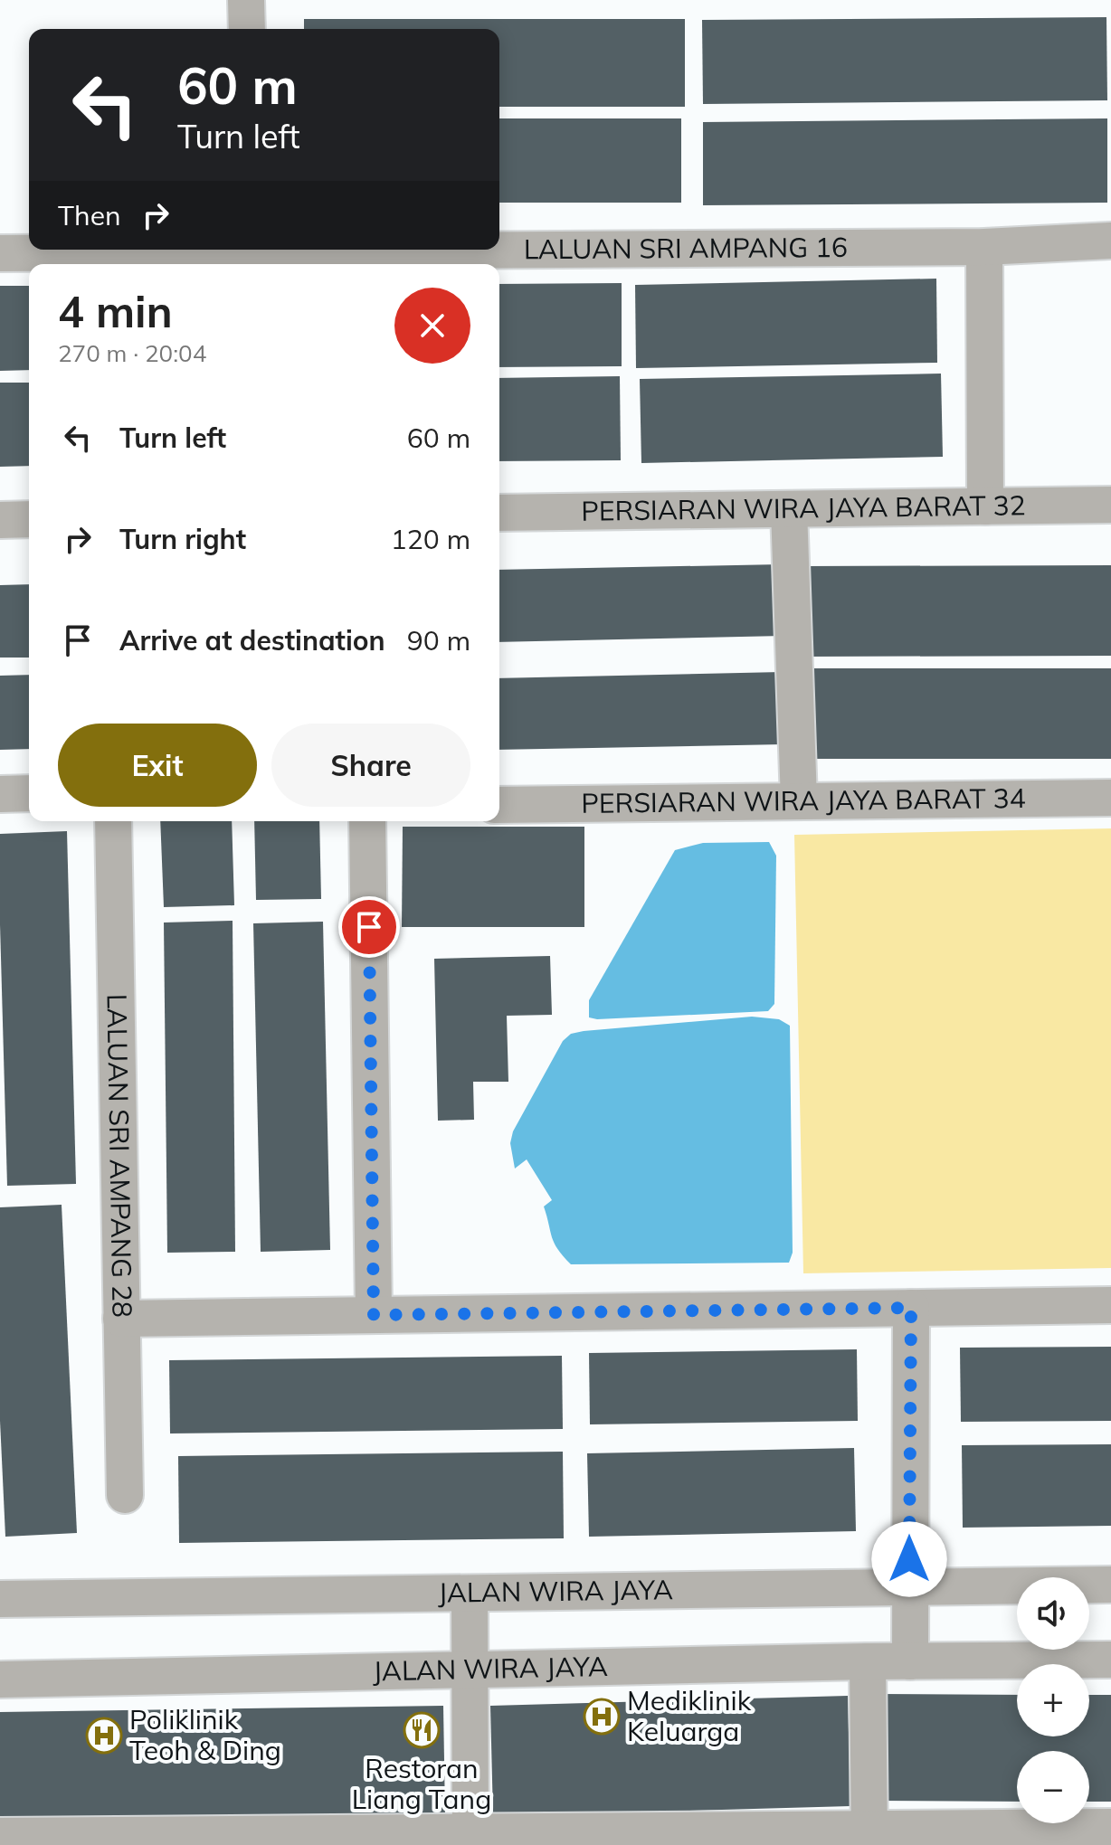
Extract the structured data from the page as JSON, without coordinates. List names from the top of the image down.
{
  "streets": {
    "street": [
      "LALUAN SRI AMPANG 16",
      "PERSIARAN WIRA JAYA BARAT 32",
      "PERSIARAN WIRA JAYA BARAT 34",
      "LALUAN SRI AMPANG 28",
      "JALAN WIRA JAYA"
    ]
  },
  "places": {
    "hospital": ["Mediklinik Keluarga", "Poliklinik Teoh & Ding"],
    "restaurant": ["Restoran Liang Tang"]
  },
  "page": {
    "turn": ["60 m", "Turn left"],
    "then": "Then",
    "heading": ["4 min", "270 m · 20:04"],
    "list": [
      {
        "name": "Turn left",
        "value": "60 m"
      },
      {
        "name": "Turn right",
        "value": "120 m"
      },
      {
        "name": "Arrive at destination",
        "value": "90 m"
      }
    ],
    "buttons": ["Exit", "Share"],
    "map_buttons": ["+", "−"]
  }
}
